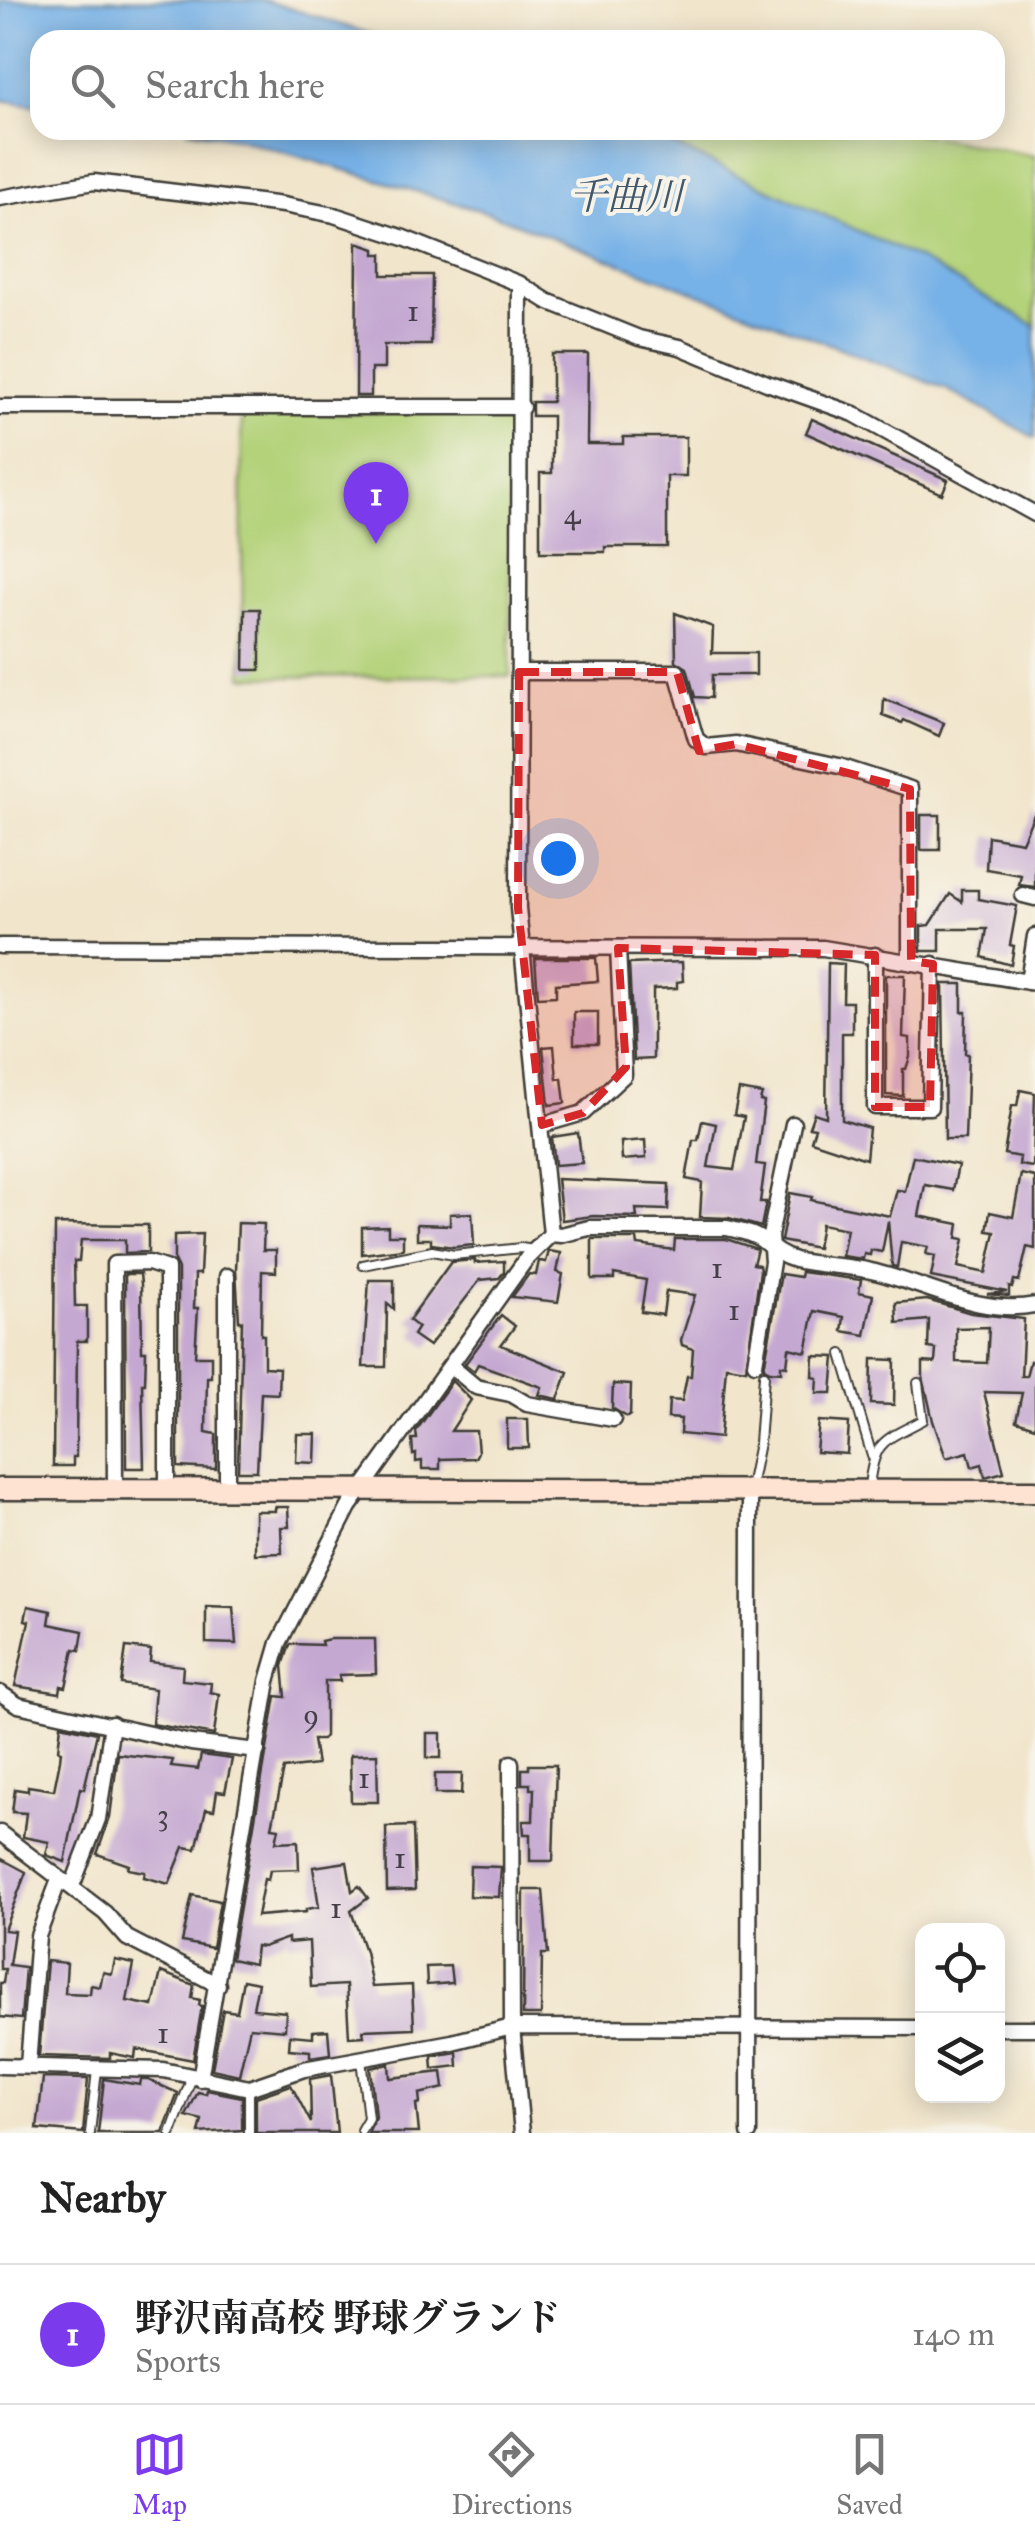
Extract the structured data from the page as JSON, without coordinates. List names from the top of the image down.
{
  "water": ["千曲川"],
  "house_numbers": [
    "1",
    "4",
    "1",
    "1",
    "9",
    "1",
    "3",
    "1",
    "1",
    "1"
  ],
  "page": {
    "search": "Search here",
    "pins": "1",
    "heading": "Nearby",
    "list": [
      {
        "mark": "1",
        "name": "野沢南高校 野球グランド",
        "note": "Sports",
        "value": "140 m"
      }
    ],
    "nav": ["Map", "Directions", "Saved"]
  }
}
